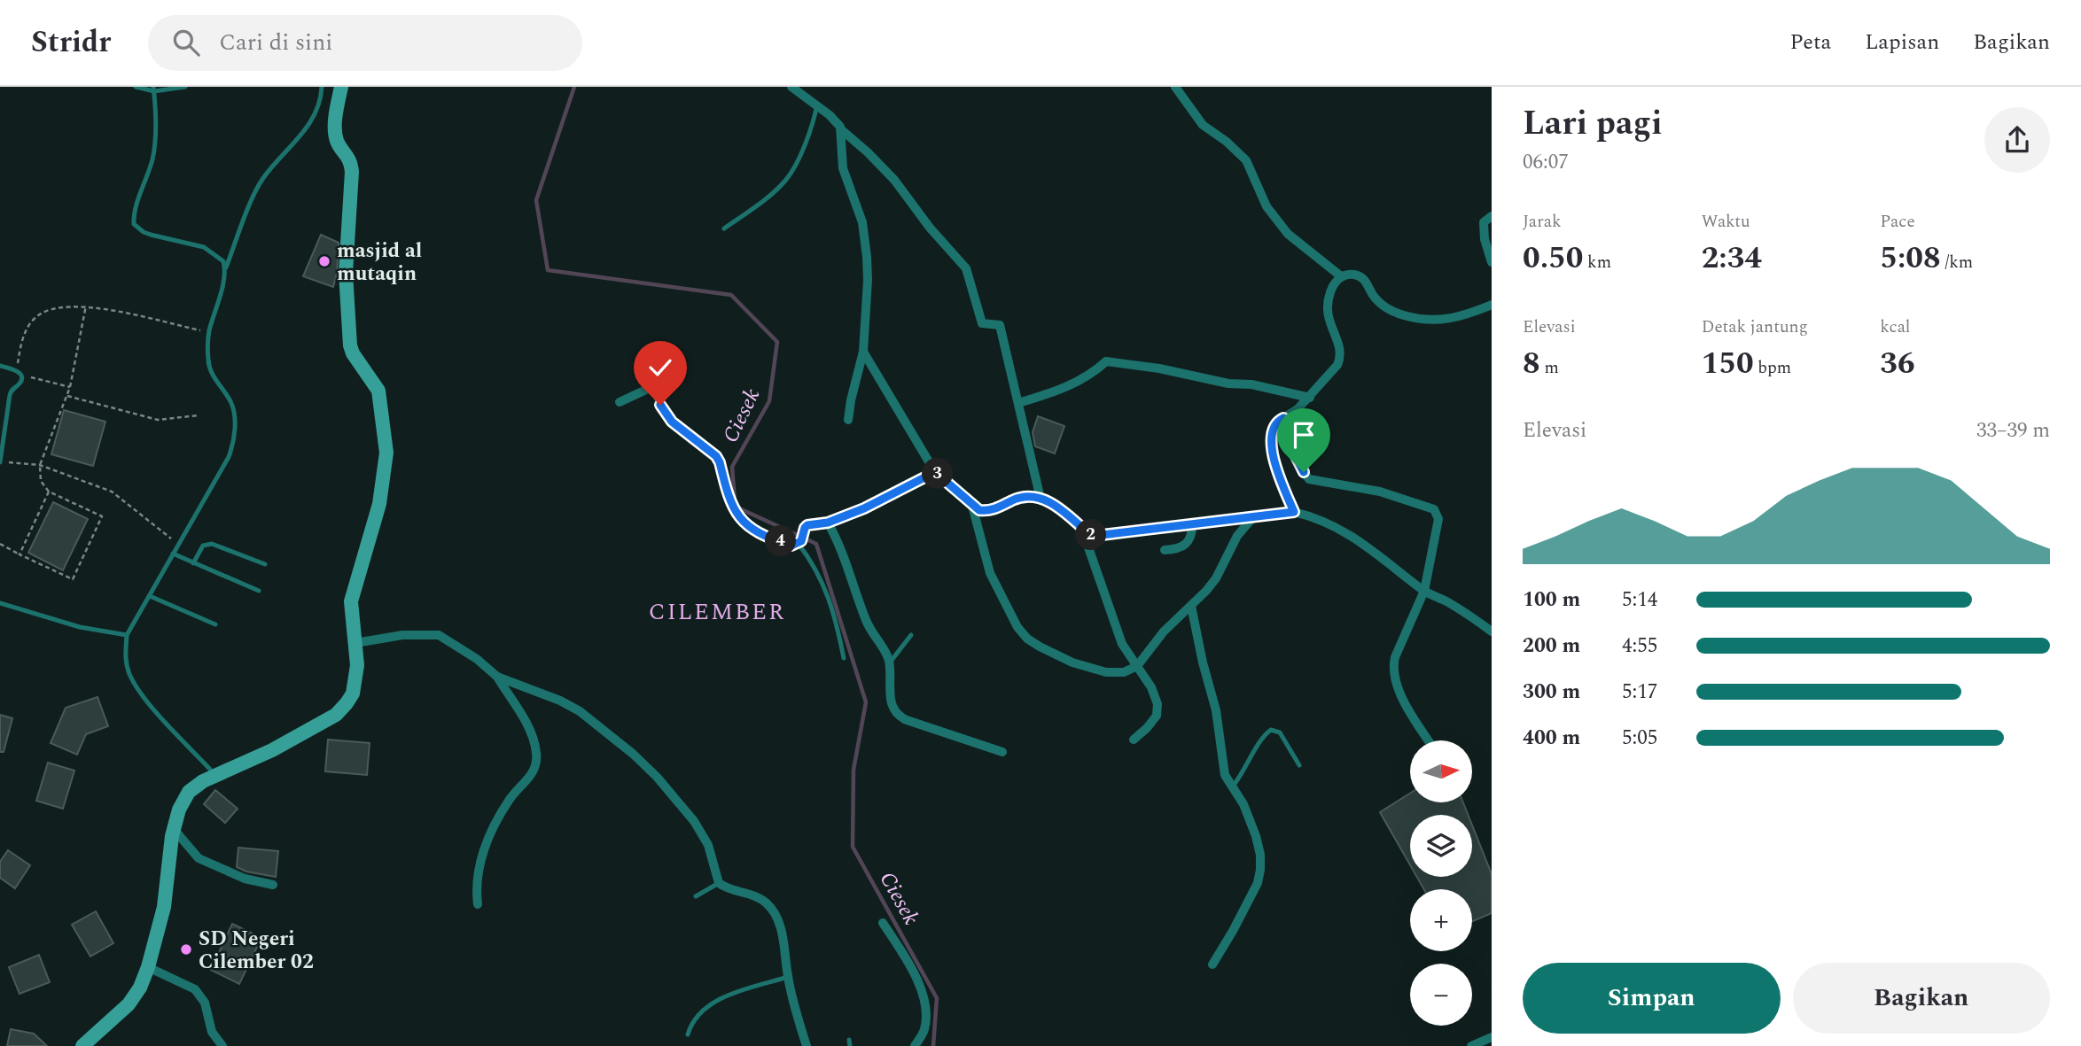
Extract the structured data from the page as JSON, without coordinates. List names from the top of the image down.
{
  "districts": ["CILEMBER"],
  "water": ["Ciesek"],
  "places": ["masjid al mutaqin", "SD Negeri Cilember 02"],
  "north": "right",
  "page": {
    "header": "Stridr",
    "search": "Cari di sini",
    "nav": ["Peta", "Lapisan", "Bagikan"],
    "heading": ["Lari pagi", "06:07"],
    "stats": [
      ["Jarak", "0.50 km"],
      ["Waktu", "2:34"],
      ["Pace", "5:08 /km"],
      ["Elevasi", "8 m"],
      ["Detak jantung", "150 bpm"],
      ["kcal", "36"]
    ],
    "chart": ["Elevasi", "33–39 m"],
    "pins": ["3", "2", "4"],
    "list": [
      {
        "name": "100 m",
        "note": "5:14"
      },
      {
        "name": "200 m",
        "note": "4:55"
      },
      {
        "name": "300 m",
        "note": "5:17"
      },
      {
        "name": "400 m",
        "note": "5:05"
      }
    ],
    "map_buttons": ["+", "−"],
    "buttons": ["Simpan", "Bagikan"]
  }
}
